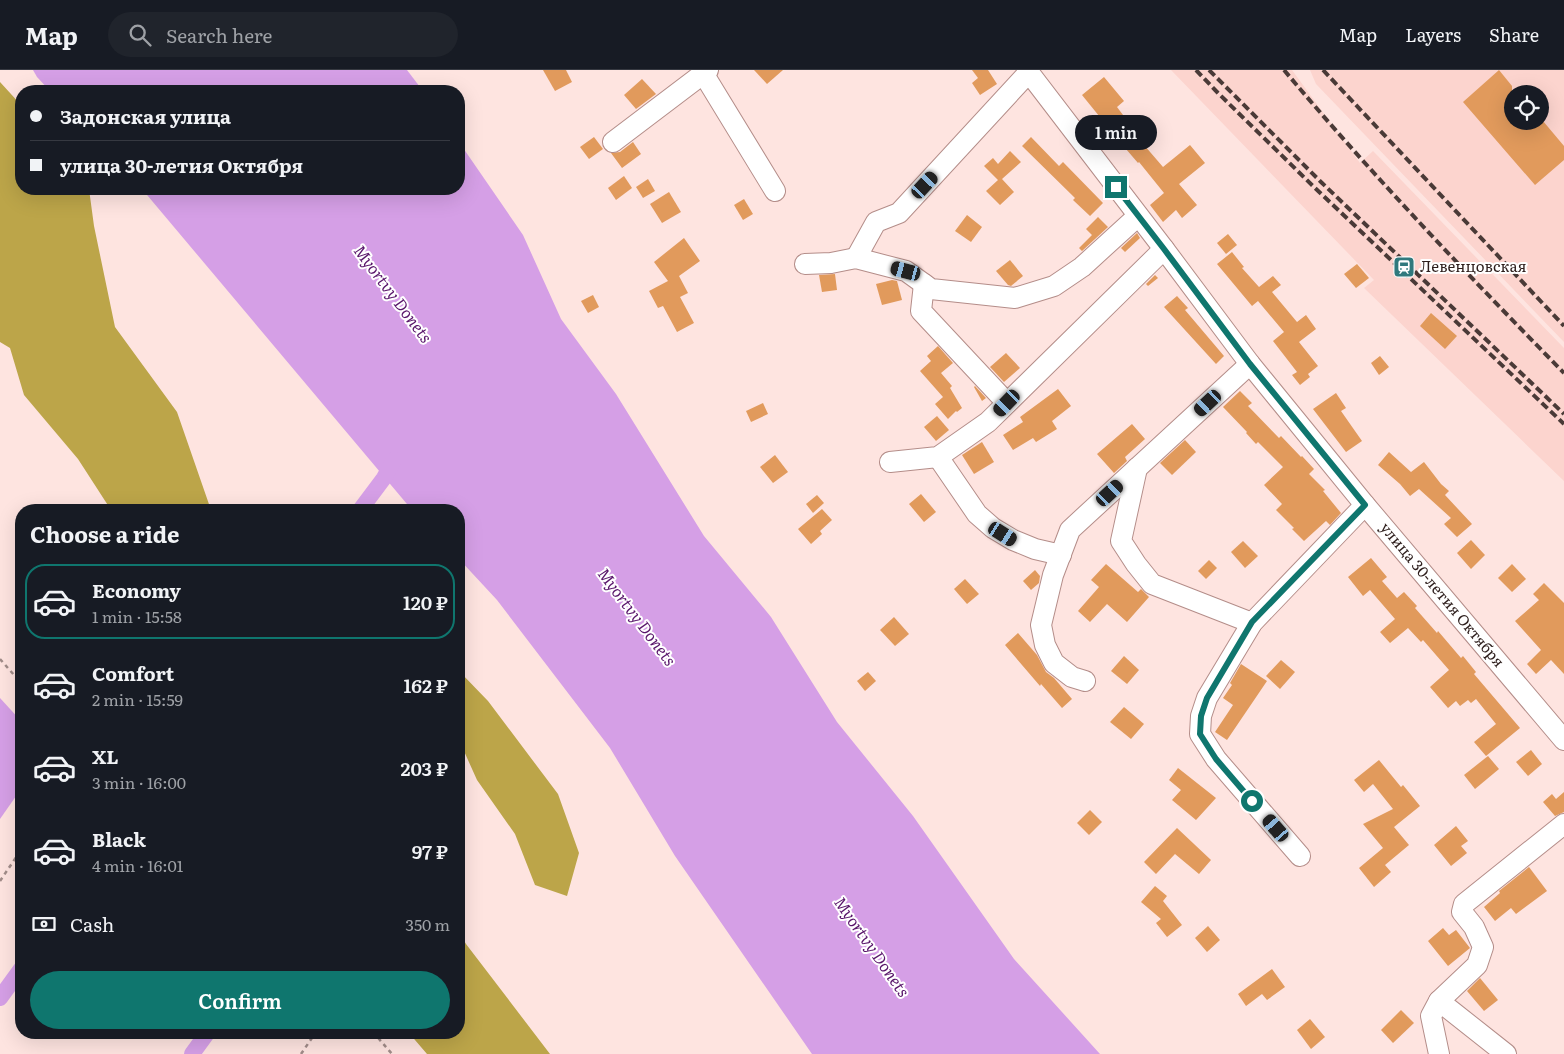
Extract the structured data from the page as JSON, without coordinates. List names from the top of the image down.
{
  "streets": {
    "street": ["улица 30-летия Октября"]
  },
  "water": ["Myortvy Donets"],
  "places": {
    "station": ["Левенцовская"]
  },
  "page": {
    "header": "Map",
    "search": "Search here",
    "nav": ["Map", "Layers", "Share"],
    "banner": ["Задонская улица", "улица 30-летия Октября"],
    "bubble": "1 min",
    "heading": "Choose a ride",
    "list": [
      {
        "name": "Economy",
        "note": "1 min · 15:58",
        "value": "120 ₽"
      },
      {
        "name": "Comfort",
        "note": "2 min · 15:59",
        "value": "162 ₽"
      },
      {
        "name": "XL",
        "note": "3 min · 16:00",
        "value": "203 ₽"
      },
      {
        "name": "Black",
        "note": "4 min · 16:01",
        "value": "97 ₽"
      }
    ],
    "pay": ["Cash", "350 m"],
    "buttons": "Confirm"
  }
}
